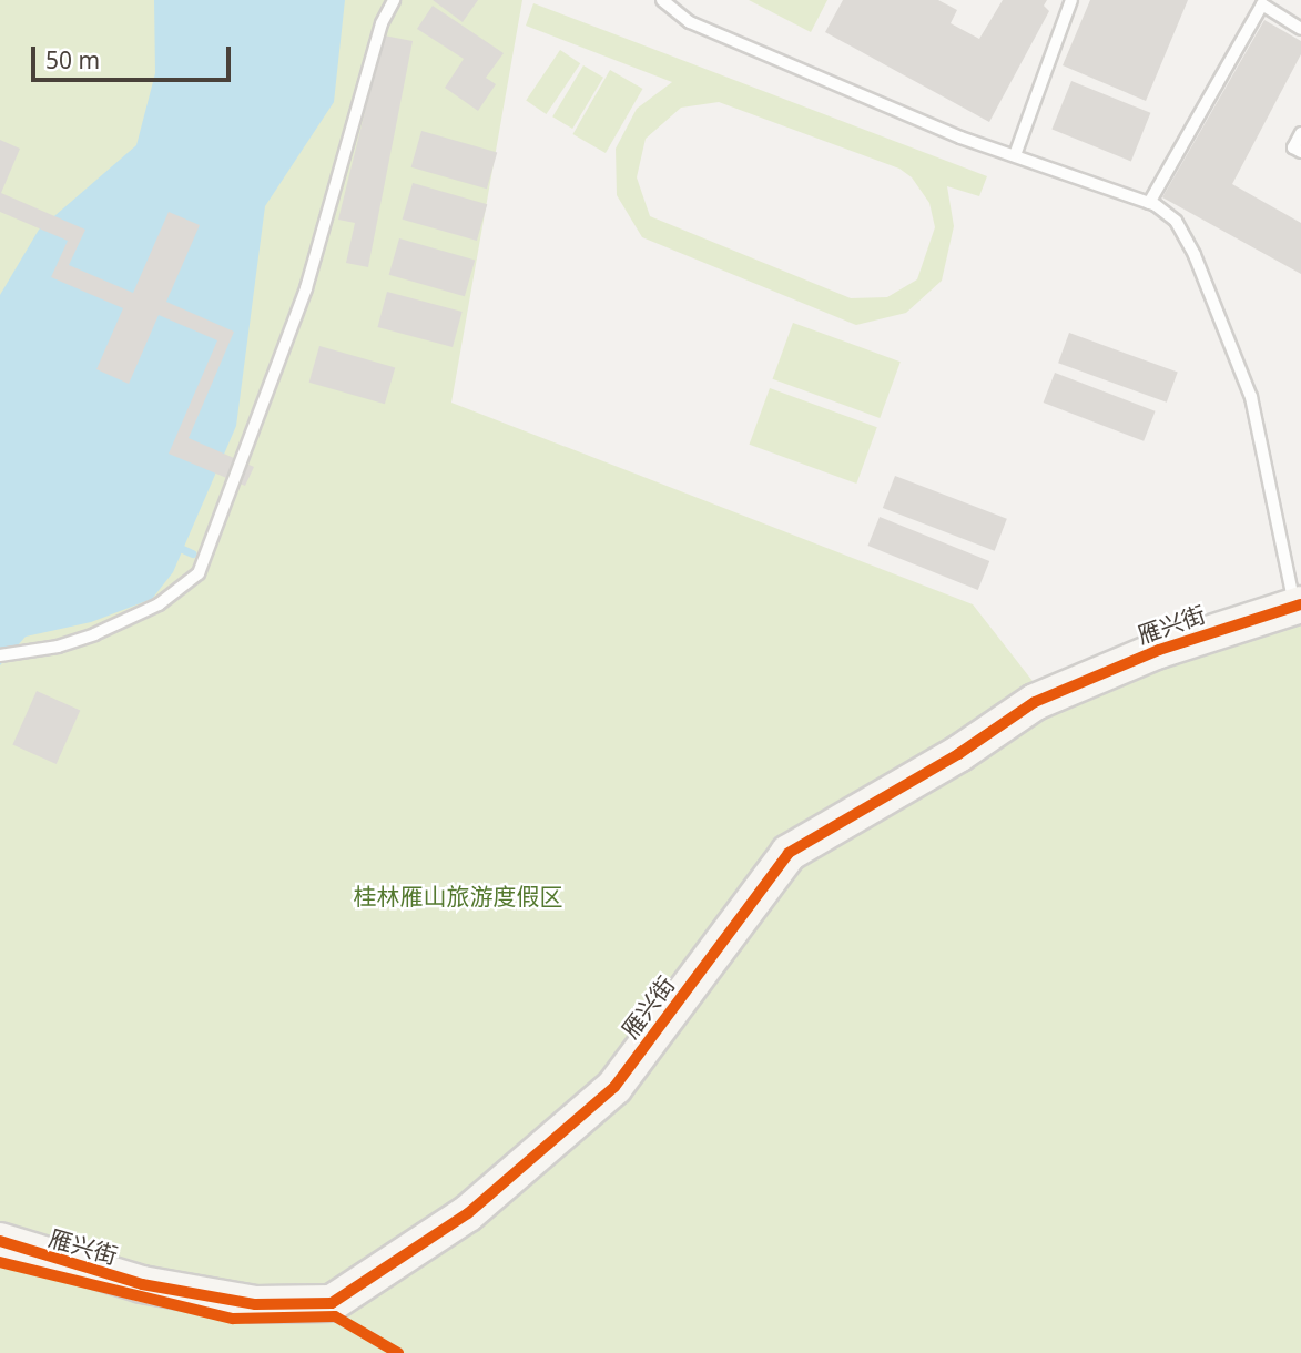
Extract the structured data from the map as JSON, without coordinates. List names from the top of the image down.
{
  "streets": {
    "street": ["雁兴街"]
  },
  "parks": ["桂林雁山旅游度假区"],
  "scale_bar": "50 m"
}
